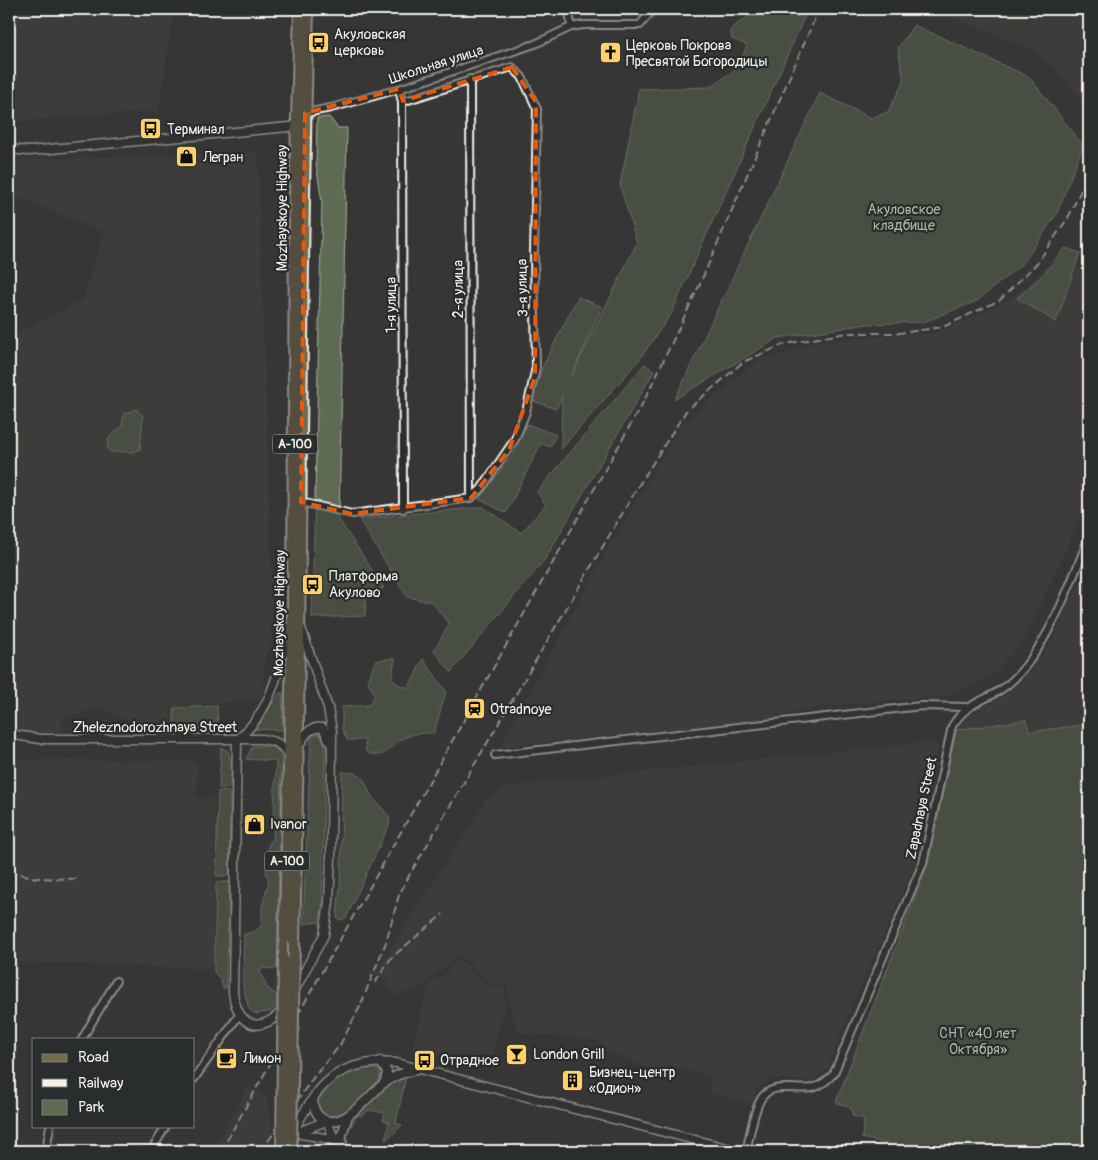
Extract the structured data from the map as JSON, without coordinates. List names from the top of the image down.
{
  "streets": {
    "main road": ["Mozhayskoye Highway", "А-100"],
    "street": [
      "Школьная улица",
      "3-я улица",
      "2-я улица",
      "1-я улица",
      "Zheleznodorozhnaya Street",
      "Zapadnaya Street"
    ]
  },
  "crossings": [
    ["Школьная улица", "Mozhayskoye Highway"],
    ["Школьная улица", "1-я улица"],
    ["Школьная улица", "А-100"],
    ["Mozhayskoye Highway", "А-100"],
    ["Mozhayskoye Highway", "Zheleznodorozhnaya Street"],
    ["3-я улица", "2-я улица"]
  ],
  "parks": ["Акуловское кладбище", "СНТ «40 лет Октября»"],
  "places": {
    "bus stop": [
      "Акуловская церковь",
      "Терминал",
      "Платформа Акулово",
      "Отрадное"
    ],
    "church": ["Церковь Покрова Пресвятой Богородицы"],
    "shop": ["Легран", "Ivanor"],
    "station": ["Otradnoye"],
    "bar": ["London Grill"],
    "cafe": ["Лимон"],
    "building": ["Бизнец-центр «Одион»"]
  },
  "legend": ["Road", "Railway", "Park"]
}
